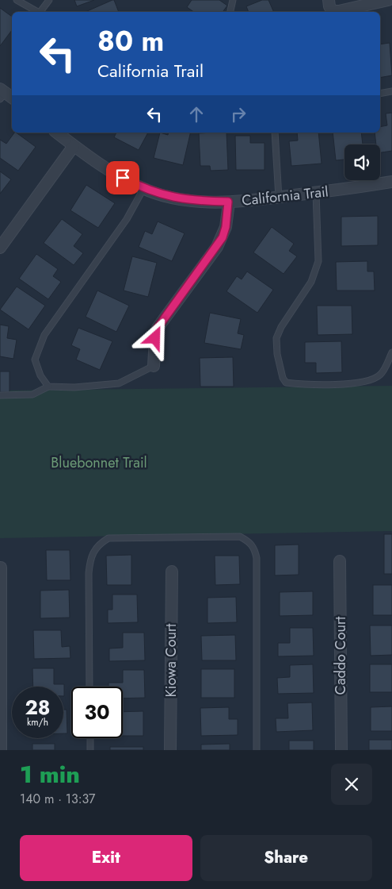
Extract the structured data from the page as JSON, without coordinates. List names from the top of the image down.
{
  "streets": {
    "street": ["California Trail", "Caddo Court", "Kiowa Court"]
  },
  "parks": ["Bluebonnet Trail"],
  "page": {
    "turn": ["80 m", "California Trail"],
    "speed": "28 km/h",
    "limit": "30",
    "heading": ["1 min", "140 m · 13:37"],
    "buttons": ["Exit", "Share"]
  }
}
